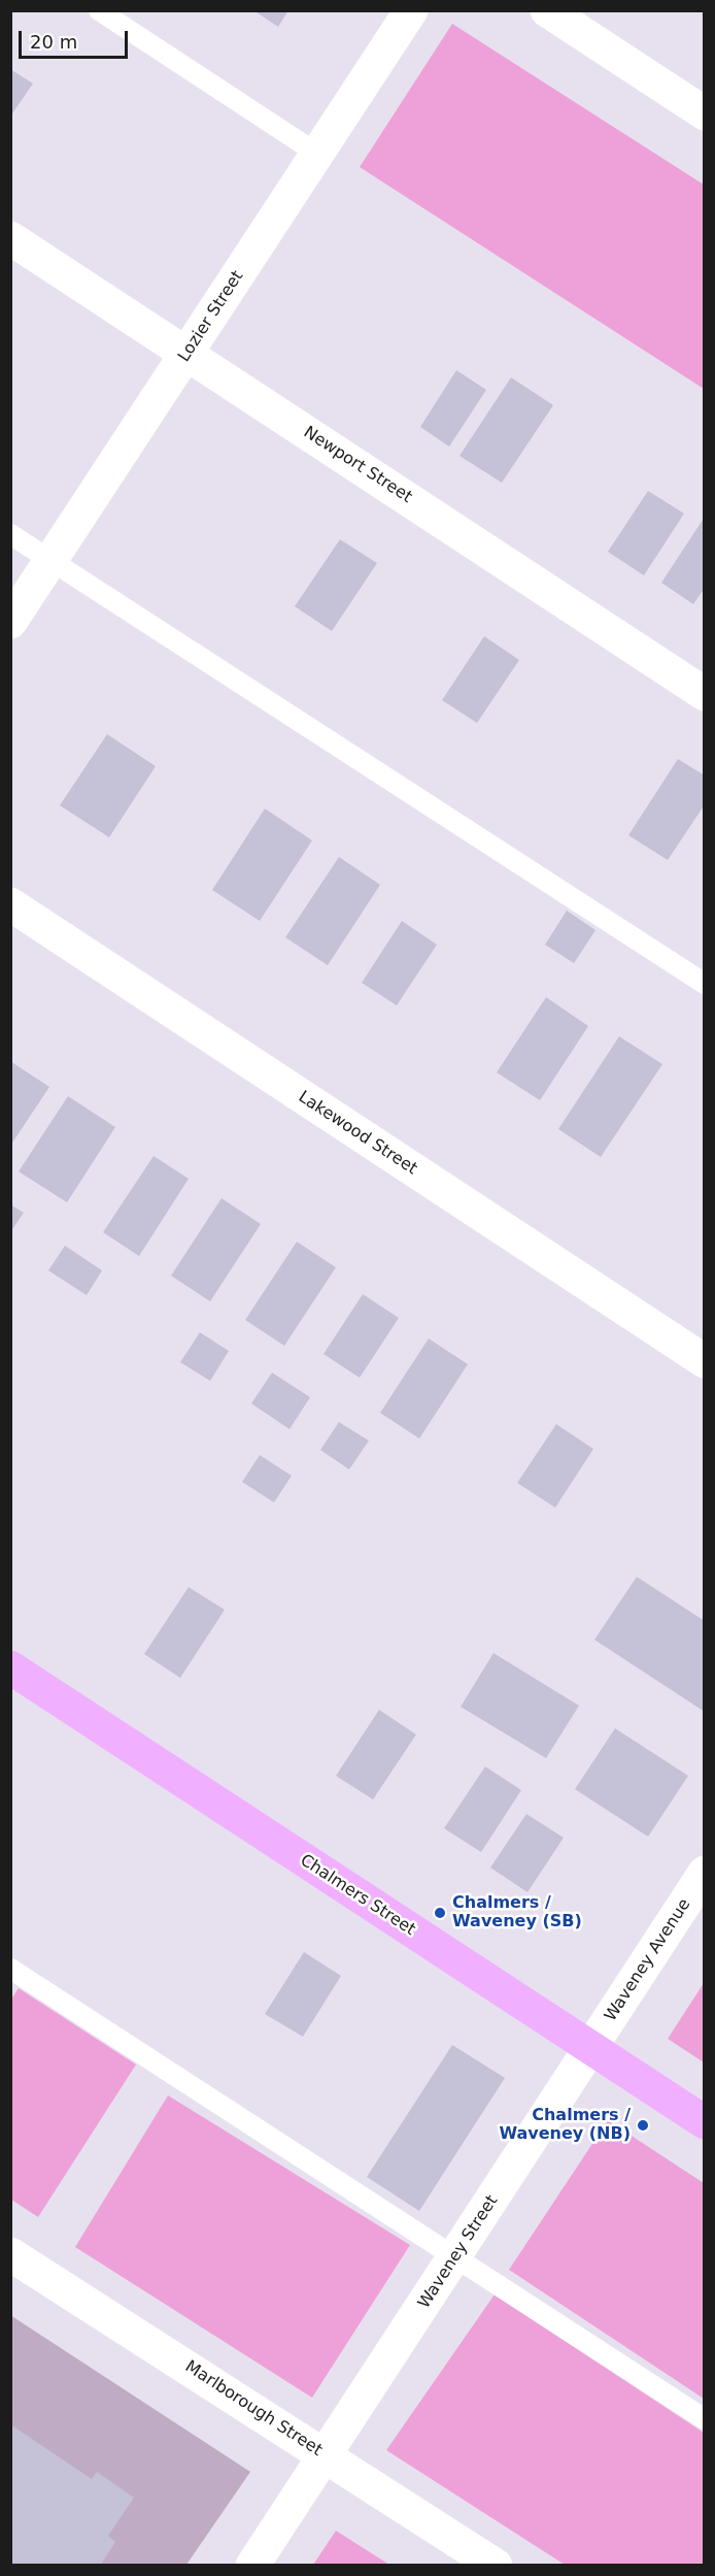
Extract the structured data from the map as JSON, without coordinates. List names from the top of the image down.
{
  "streets": {
    "street": [
      "Lozier Street",
      "Newport Street",
      "Lakewood Street",
      "Chalmers Street",
      "Waveney Avenue",
      "Waveney Street",
      "Marlborough Street"
    ]
  },
  "crossings": [
    ["Lozier Street", "Newport Street"],
    ["Chalmers Street", "Waveney Avenue"],
    ["Chalmers Street", "Waveney Street"],
    ["Waveney Avenue", "Waveney Street"],
    ["Waveney Street", "Marlborough Street"]
  ],
  "places": ["Chalmers / Waveney (SB)", "Chalmers / Waveney (NB)"],
  "scale_bar": "20 m"
}
